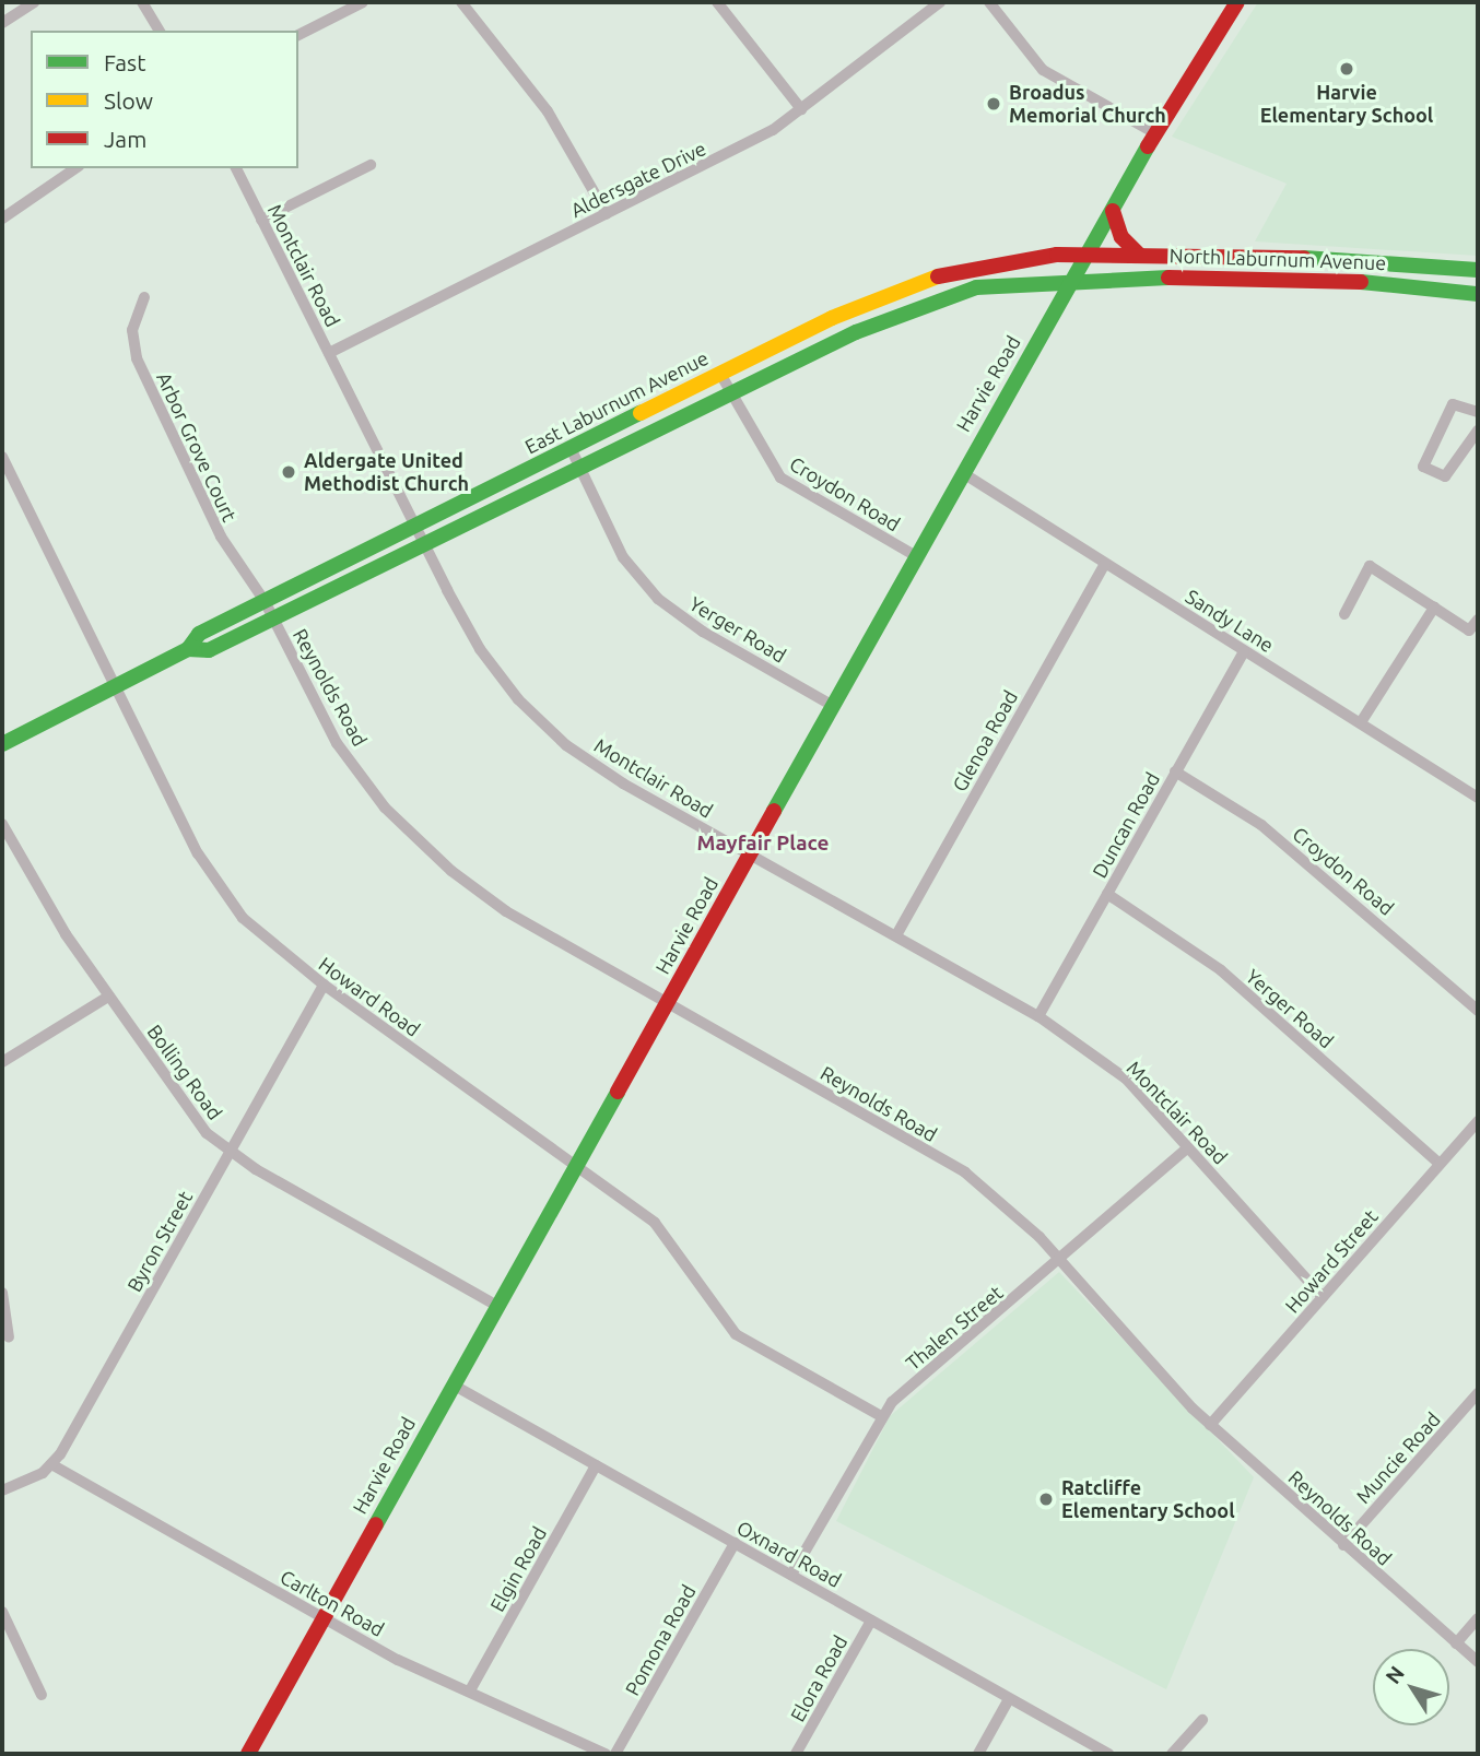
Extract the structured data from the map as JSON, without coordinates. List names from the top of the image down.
{
  "streets": {
    "main road": ["North Laburnum Avenue", "Harvie Road", "East Laburnum Avenue"],
    "street": [
      "Aldersgate Drive",
      "Montclair Road",
      "Arbor Grove Court",
      "Croydon Road",
      "Sandy Lane",
      "Yerger Road",
      "Reynolds Road",
      "Glenoa Road",
      "Duncan Road",
      "Howard Road",
      "Bolling Road",
      "Byron Street",
      "Howard Street",
      "Thalen Street",
      "Muncie Road",
      "Oxnard Road",
      "Elgin Road",
      "Carlton Road",
      "Pomona Road",
      "Elora Road"
    ]
  },
  "crossings": [
    ["Aldersgate Drive", "Montclair Road"],
    ["North Laburnum Avenue", "Harvie Road"],
    ["North Laburnum Avenue", "East Laburnum Avenue"],
    ["Montclair Road", "Harvie Road"],
    ["Montclair Road", "East Laburnum Avenue"],
    ["Montclair Road", "Glenoa Road"],
    ["Montclair Road", "Duncan Road"],
    ["Montclair Road", "Howard Street"],
    ["Montclair Road", "Thalen Street"],
    ["Harvie Road", "East Laburnum Avenue"],
    ["Harvie Road", "Croydon Road"],
    ["Harvie Road", "Sandy Lane"],
    ["Harvie Road", "Yerger Road"],
    ["Harvie Road", "Reynolds Road"],
    ["Harvie Road", "Howard Road"],
    ["Harvie Road", "Bolling Road"],
    ["Harvie Road", "Oxnard Road"],
    ["Harvie Road", "Carlton Road"],
    ["East Laburnum Avenue", "Arbor Grove Court"],
    ["East Laburnum Avenue", "Croydon Road"],
    ["East Laburnum Avenue", "Yerger Road"],
    ["East Laburnum Avenue", "Reynolds Road"],
    ["East Laburnum Avenue", "Howard Road"],
    ["Arbor Grove Court", "Reynolds Road"],
    ["Croydon Road", "Duncan Road"],
    ["Sandy Lane", "Glenoa Road"],
    ["Sandy Lane", "Duncan Road"],
    ["Yerger Road", "Duncan Road"],
    ["Yerger Road", "Howard Street"],
    ["Reynolds Road", "Howard Street"],
    ["Reynolds Road", "Thalen Street"],
    ["Reynolds Road", "Muncie Road"],
    ["Howard Road", "Byron Street"],
    ["Howard Road", "Thalen Street"],
    ["Bolling Road", "Byron Street"],
    ["Byron Street", "Carlton Road"],
    ["Thalen Street", "Oxnard Road"],
    ["Oxnard Road", "Elgin Road"],
    ["Oxnard Road", "Pomona Road"],
    ["Oxnard Road", "Elora Road"],
    ["Elgin Road", "Carlton Road"]
  ],
  "districts": ["Mayfair Place"],
  "places": [
    "Harvie Elementary School",
    "Broadus Memorial Church",
    "Aldergate United Methodist Church",
    "Ratcliffe Elementary School"
  ],
  "legend": ["Fast", "Slow", "Jam"],
  "north": "top left"
}
